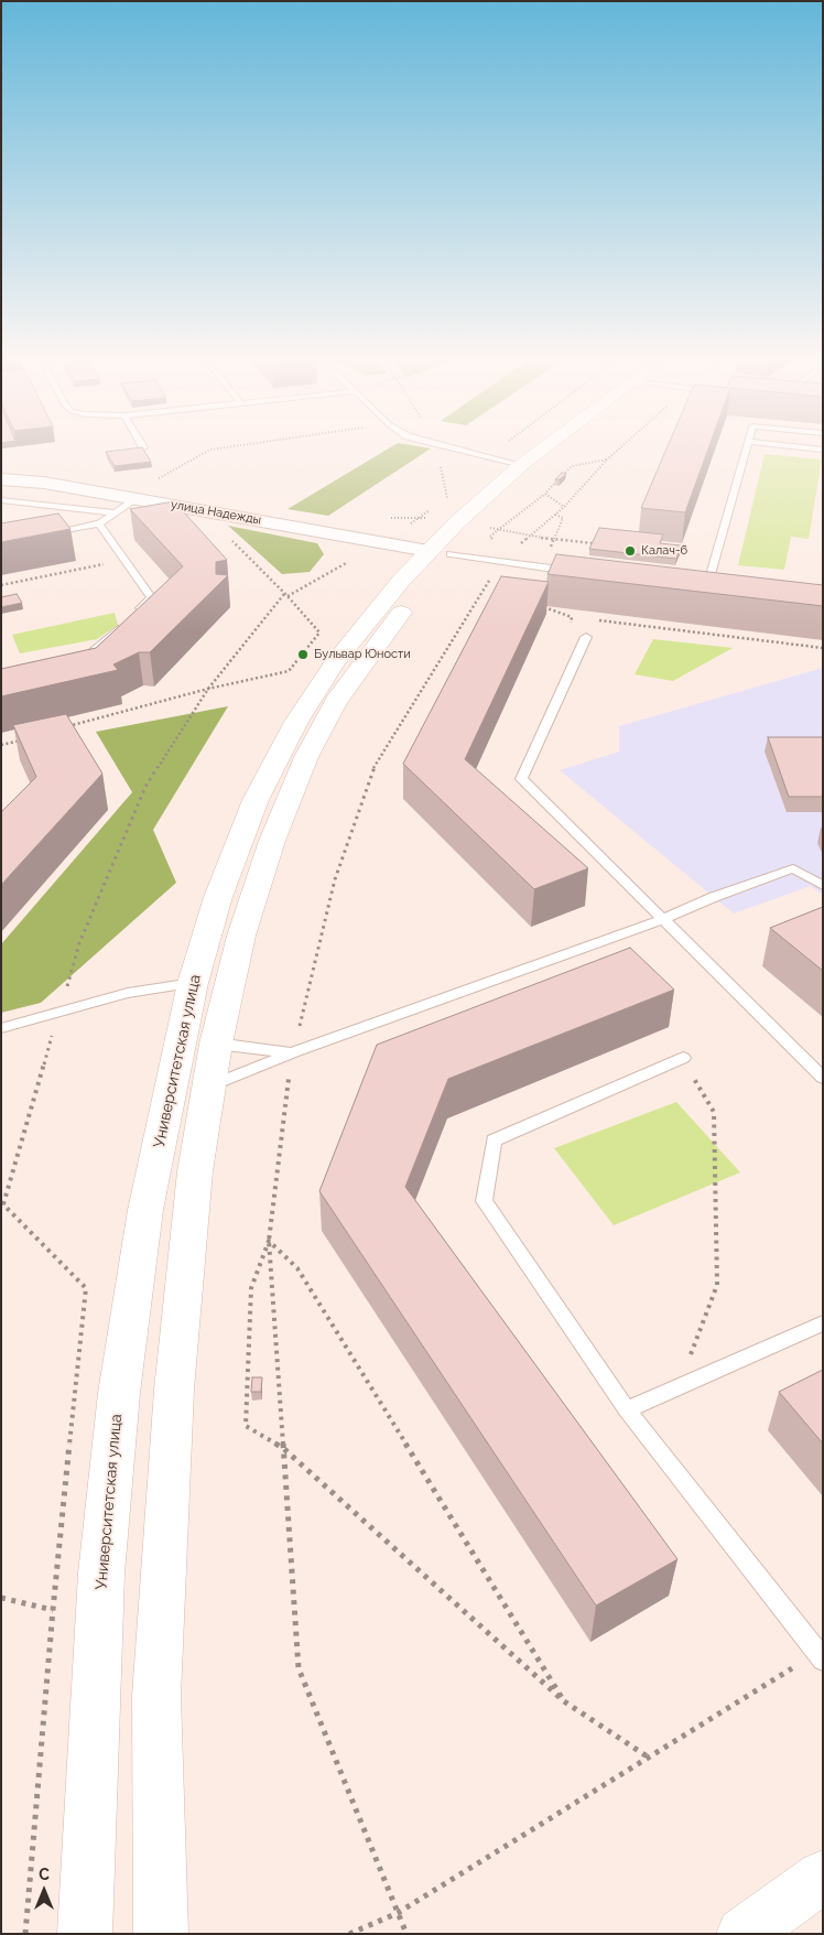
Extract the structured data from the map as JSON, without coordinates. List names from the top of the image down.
{
  "streets": {
    "main road": ["Университетская улица"],
    "street": ["улица Надежды"]
  },
  "crossings": [
    ["улица Надежды", "Университетская улица"]
  ],
  "places": ["Калач-6", "Бульвар Юности"],
  "north": "top"
}
